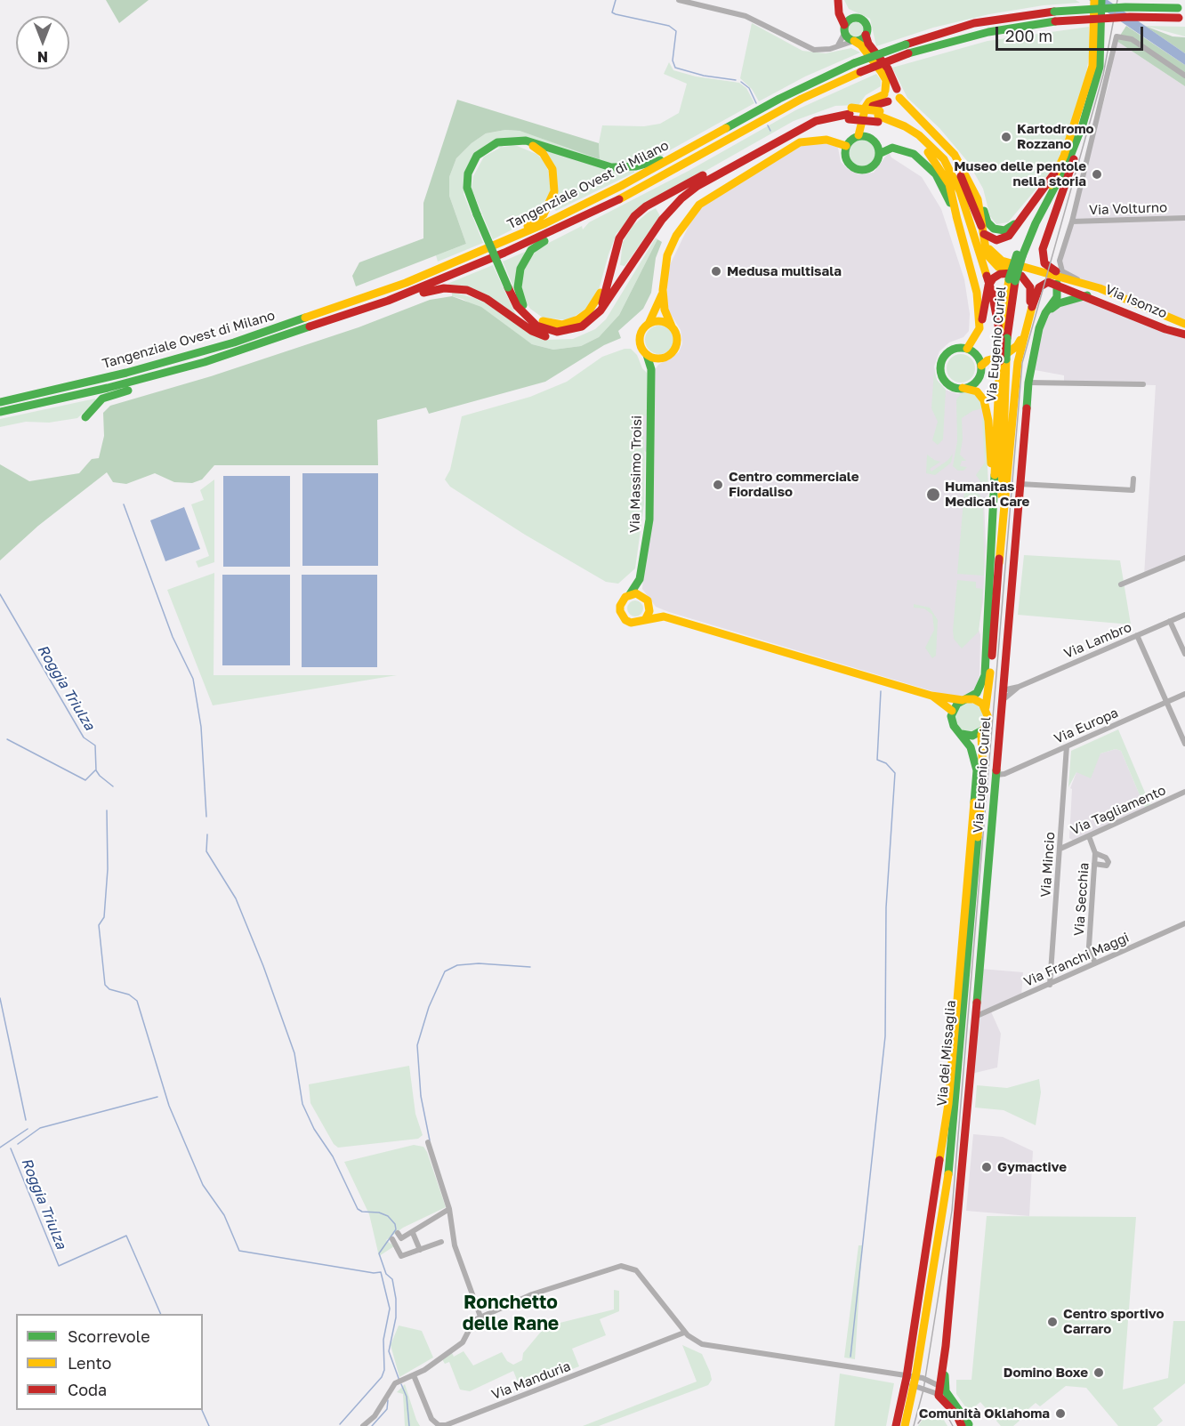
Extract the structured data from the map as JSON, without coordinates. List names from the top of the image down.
{
  "streets": {
    "main road": [
      "Tangenziale Ovest di Milano",
      "Via Isonzo",
      "Via Eugenio Curiel",
      "Via Massimo Troisi",
      "Via dei Missaglia"
    ],
    "street": [
      "Via Volturno",
      "Via Lambro",
      "Via Europa",
      "Via Tagliamento",
      "Via Mincio",
      "Via Secchia",
      "Via Franchi Maggi",
      "Via Manduria"
    ]
  },
  "crossings": [
    ["Via Eugenio Curiel", "Via Europa"],
    ["Via Eugenio Curiel", "Via Franchi Maggi"],
    ["Via Eugenio Curiel", "Via dei Missaglia"],
    ["Via Europa", "Via Mincio"],
    ["Via Tagliamento", "Via Mincio"],
    ["Via Tagliamento", "Via Secchia"],
    ["Via Mincio", "Via Franchi Maggi"],
    ["Via Secchia", "Via Franchi Maggi"]
  ],
  "districts": ["Ronchetto delle Rane"],
  "water": ["Roggia Triulza"],
  "places": [
    "Kartodromo Rozzano",
    "Museo delle pentole nella storia",
    "Medusa multisala",
    "Centro commerciale Fiordaliso",
    "Humanitas Medical Care",
    "Gymactive",
    "Centro sportivo Carraro",
    "Domino Boxe",
    "Comunità Oklahoma"
  ],
  "legend": ["Scorrevole", "Lento", "Coda"],
  "scale_bar": "200 m",
  "north": "bottom"
}
